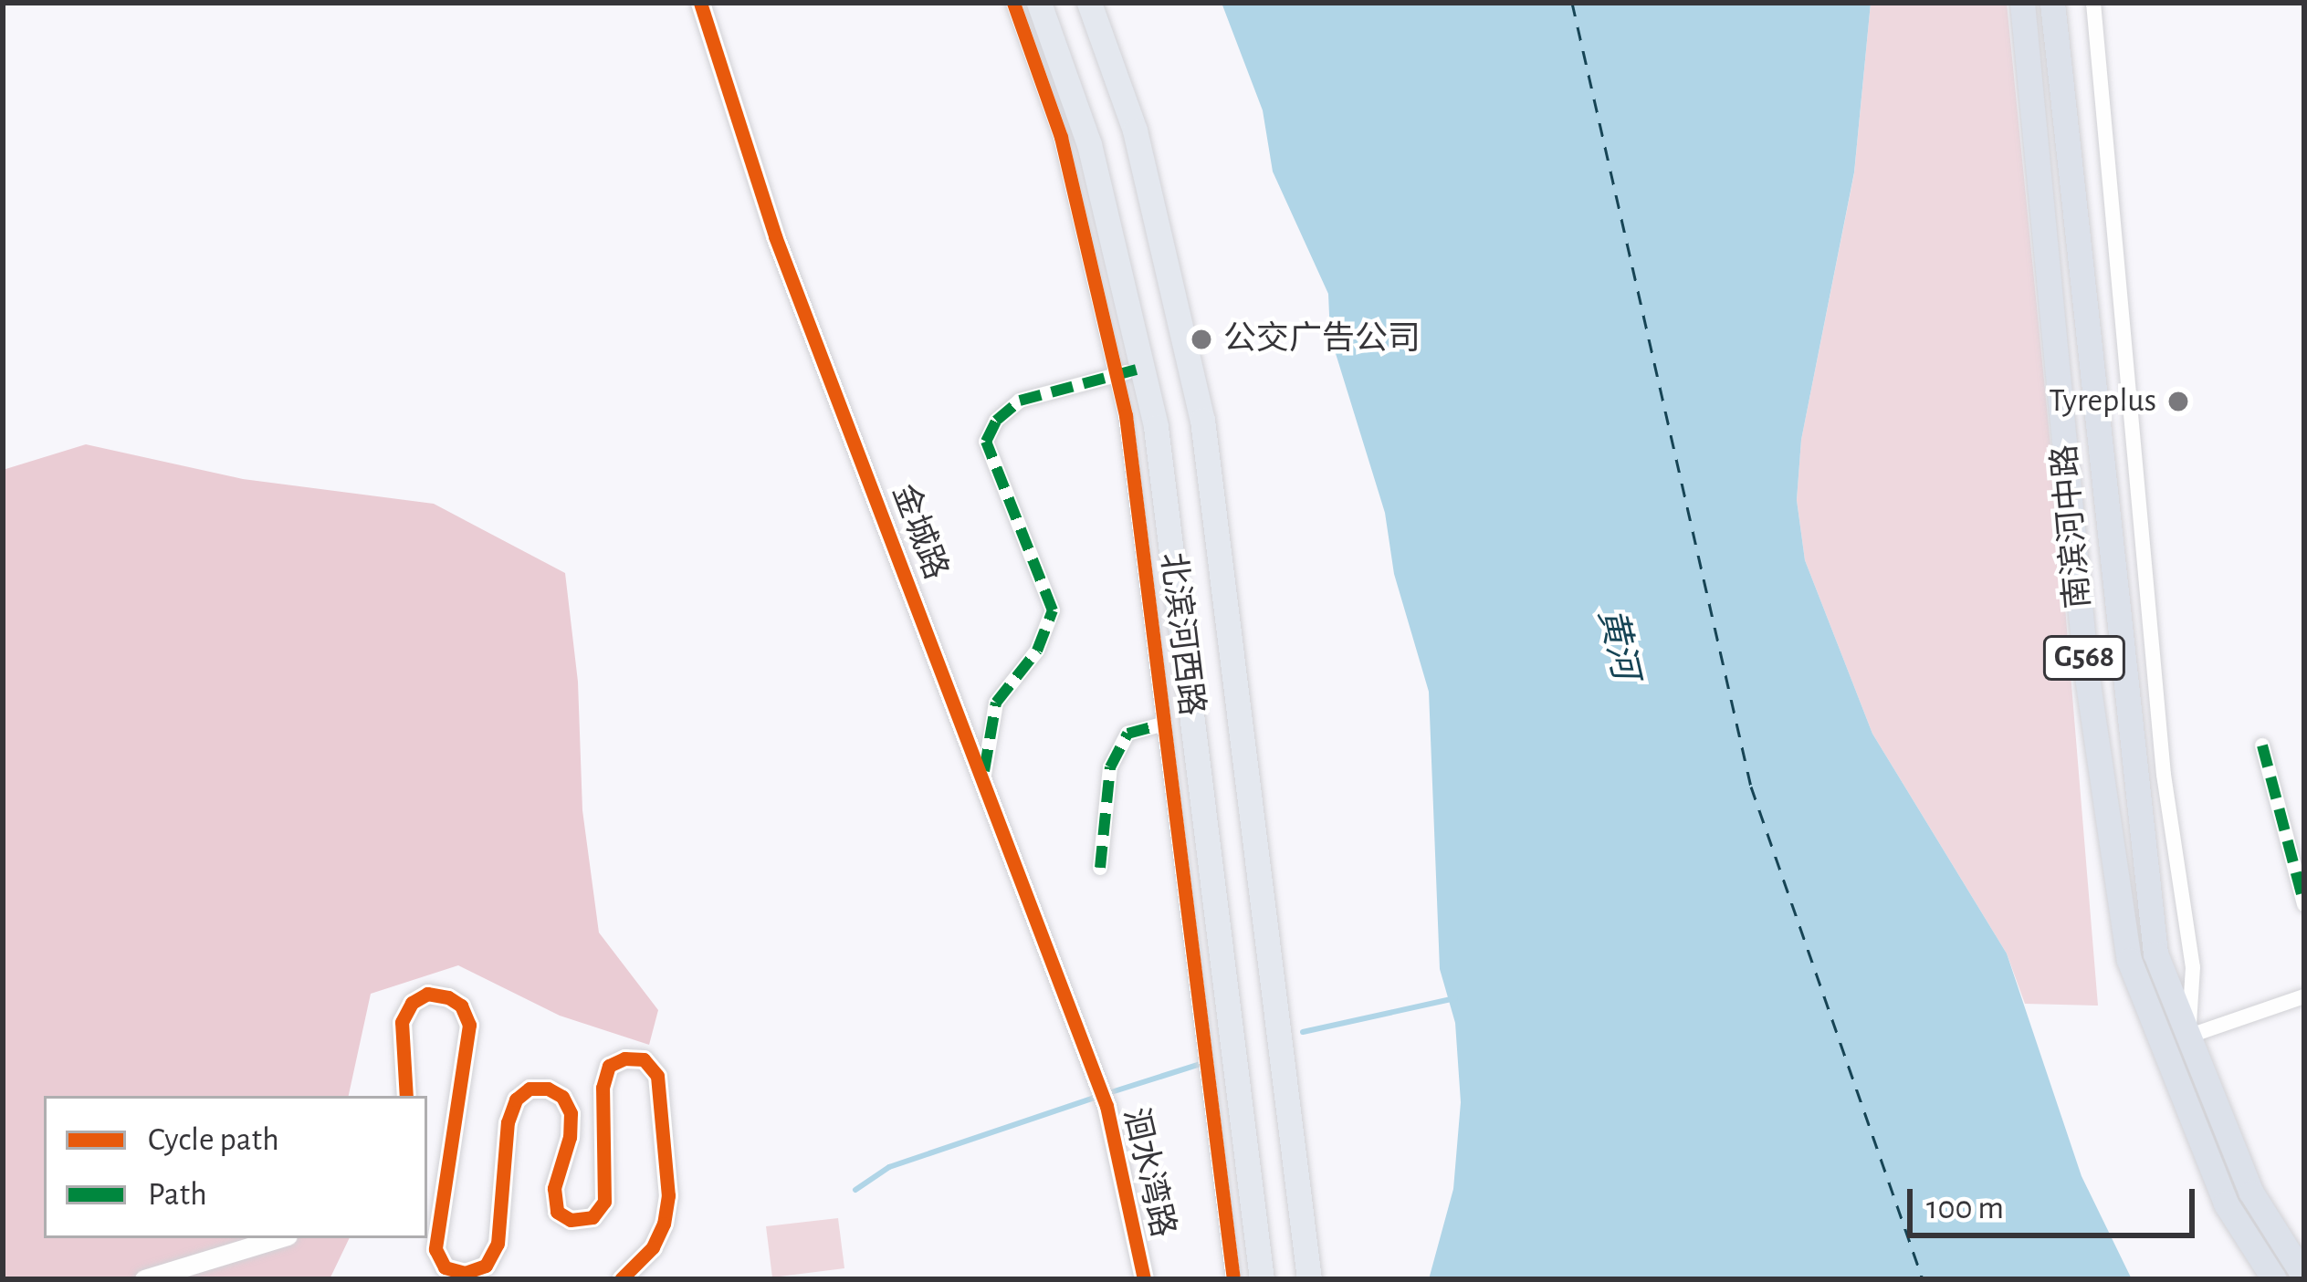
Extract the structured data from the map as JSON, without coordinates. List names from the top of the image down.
{
  "streets": {
    "highway": ["南滨河中路", "G568"],
    "main road": ["北滨河西路"],
    "street": ["金城路", "洄水湾路"]
  },
  "crossings": [
    ["金城路", "洄水湾路"]
  ],
  "water": ["黄河"],
  "places": ["公交广告公司", "Tyreplus"],
  "legend": ["Cycle path", "Path"],
  "scale_bar": "100 m"
}
